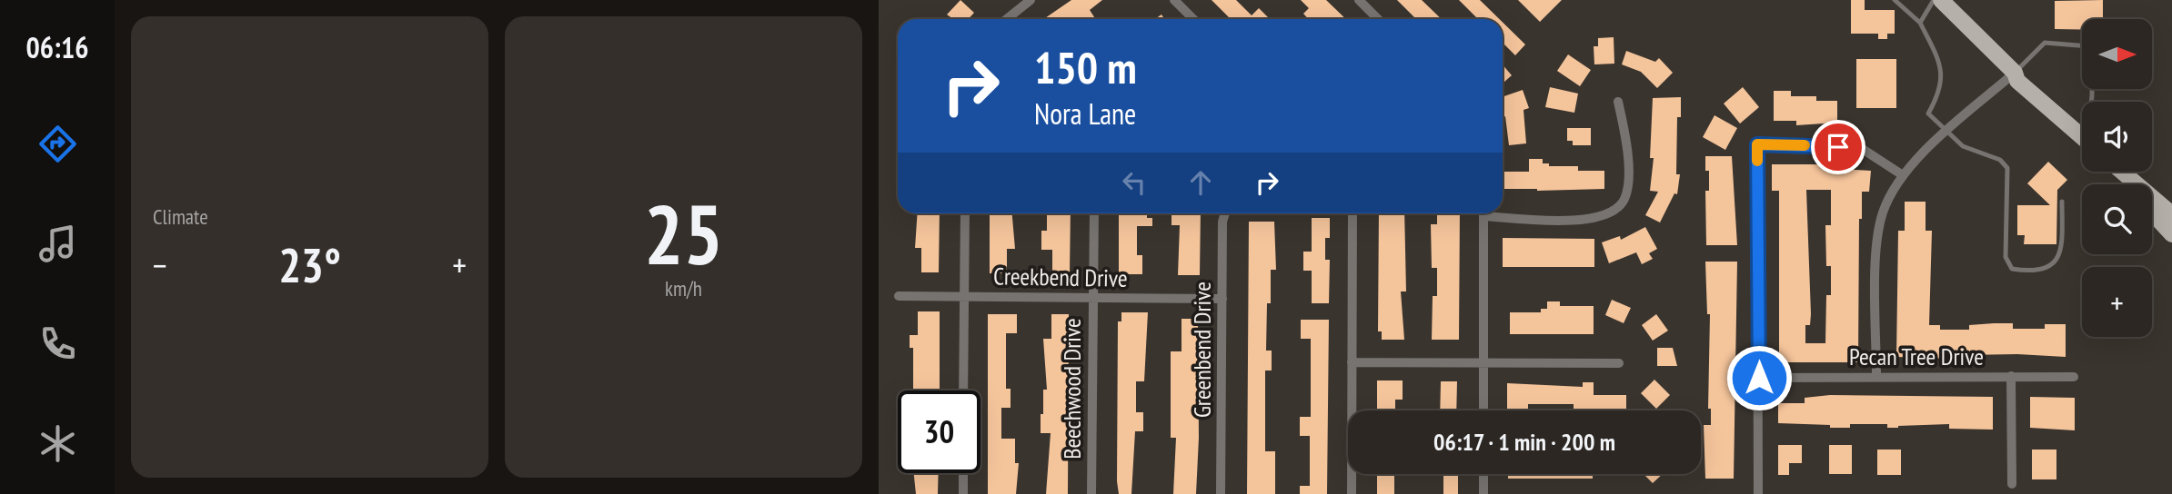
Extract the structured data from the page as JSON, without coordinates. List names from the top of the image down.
{
  "streets": {
    "street": [
      "Creekbend Drive",
      "Greenbend Drive",
      "Pecan Tree Drive",
      "Beechwood Drive"
    ]
  },
  "crossings": [
    ["Creekbend Drive", "Greenbend Drive"],
    ["Creekbend Drive", "Beechwood Drive"]
  ],
  "north": "right",
  "page": {
    "tabs": "06:16",
    "tile": [
      "Climate",
      ["25", "km/h"]
    ],
    "map_buttons": "+",
    "turn": ["150 m", "Nora Lane"],
    "heat": ["−", "23°", "+"],
    "limit": "30",
    "trip": "06:17 · 1 min · 200 m"
  }
}
